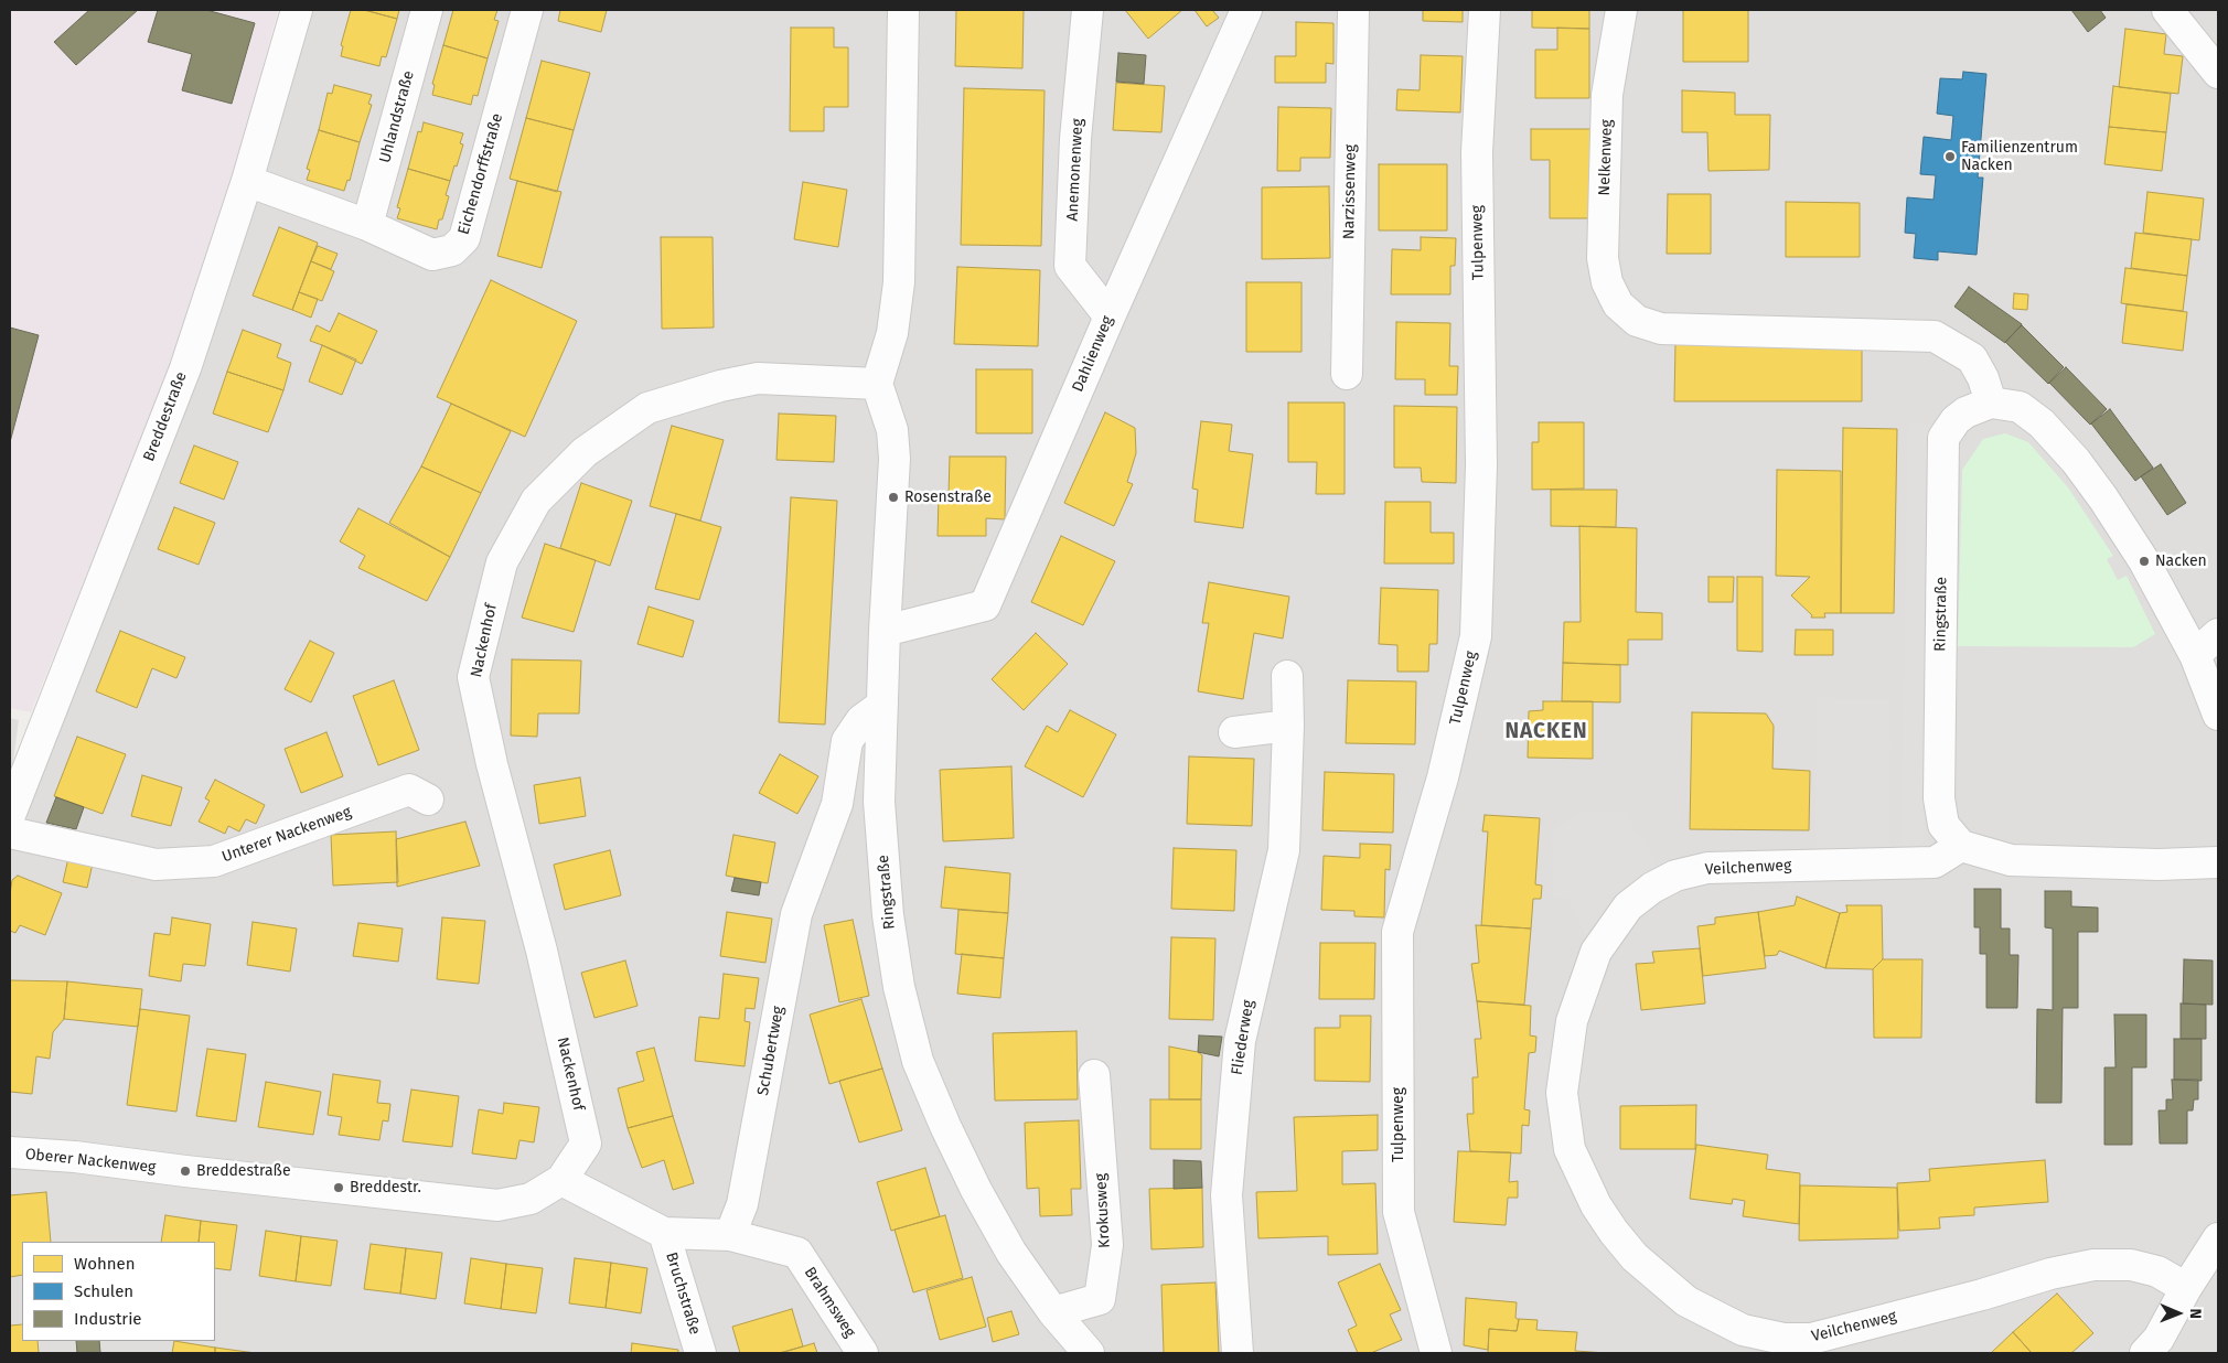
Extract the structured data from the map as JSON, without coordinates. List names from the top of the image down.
{
  "streets": {
    "street": [
      "Uhlandstraße",
      "Nelkenweg",
      "Anemonenweg",
      "Eichendorffstraße",
      "Narzissenweg",
      "Tulpenweg",
      "Dahlienweg",
      "Breddestraße",
      "Ringstraße",
      "Nackenhof",
      "Unterer Nackenweg",
      "Veilchenweg",
      "Fliederweg",
      "Schubertweg",
      "Oberer Nackenweg",
      "Krokusweg",
      "Bruchstraße",
      "Brahmsweg"
    ]
  },
  "crossings": [
    ["Uhlandstraße", "Eichendorffstraße"],
    ["Nelkenweg", "Ringstraße"],
    ["Anemonenweg", "Dahlienweg"],
    ["Eichendorffstraße", "Breddestraße"],
    ["Dahlienweg", "Ringstraße"],
    ["Ringstraße", "Nackenhof"],
    ["Ringstraße", "Veilchenweg"],
    ["Ringstraße", "Schubertweg"],
    ["Ringstraße", "Krokusweg"],
    ["Nackenhof", "Oberer Nackenweg"],
    ["Schubertweg", "Brahmsweg"]
  ],
  "districts": ["NACKEN"],
  "places": [
    "Familienzentrum Nacken",
    "Rosenstraße",
    "Nacken",
    "Breddestraße",
    "Breddestr."
  ],
  "legend": ["Wohnen", "Schulen", "Industrie"],
  "north": "right"
}
